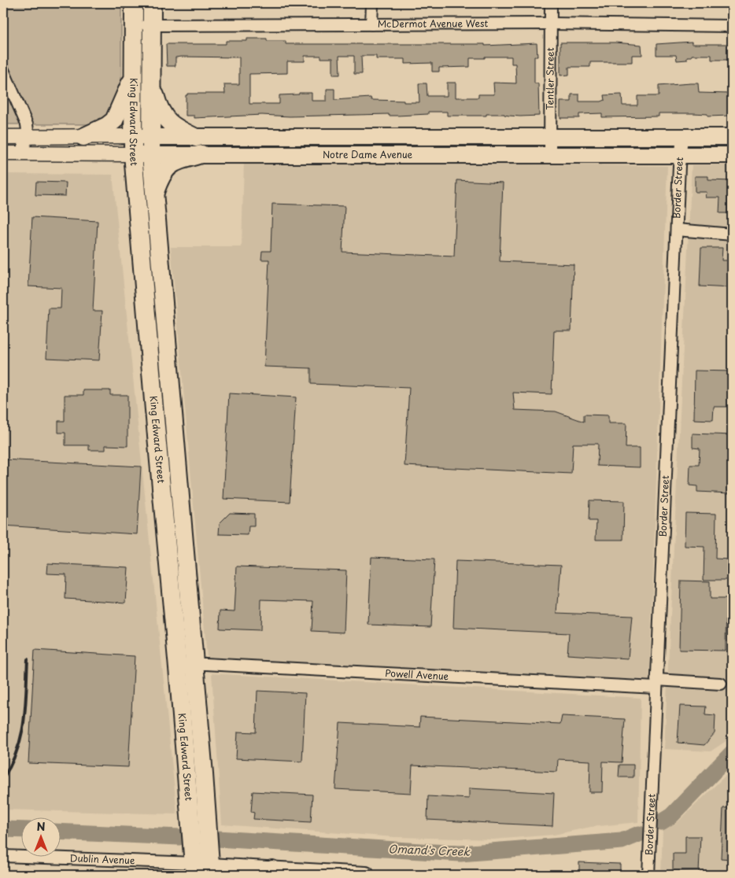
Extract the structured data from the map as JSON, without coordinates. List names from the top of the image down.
{
  "streets": {
    "main road": ["King Edward Street", "Notre Dame Avenue", "Dublin Avenue"],
    "street": [
      "McDermot Avenue West",
      "Tentler Street",
      "Border Street",
      "Powell Avenue"
    ]
  },
  "crossings": [
    ["McDermot Avenue West", "Tentler Street"],
    ["McDermot Avenue West", "King Edward Street"],
    ["Tentler Street", "Notre Dame Avenue"],
    ["King Edward Street", "Notre Dame Avenue"],
    ["King Edward Street", "Powell Avenue"],
    ["King Edward Street", "Dublin Avenue"],
    ["Notre Dame Avenue", "Border Street"],
    ["Border Street", "Powell Avenue"]
  ],
  "water": ["Omand's Creek"],
  "north": "top"
}
